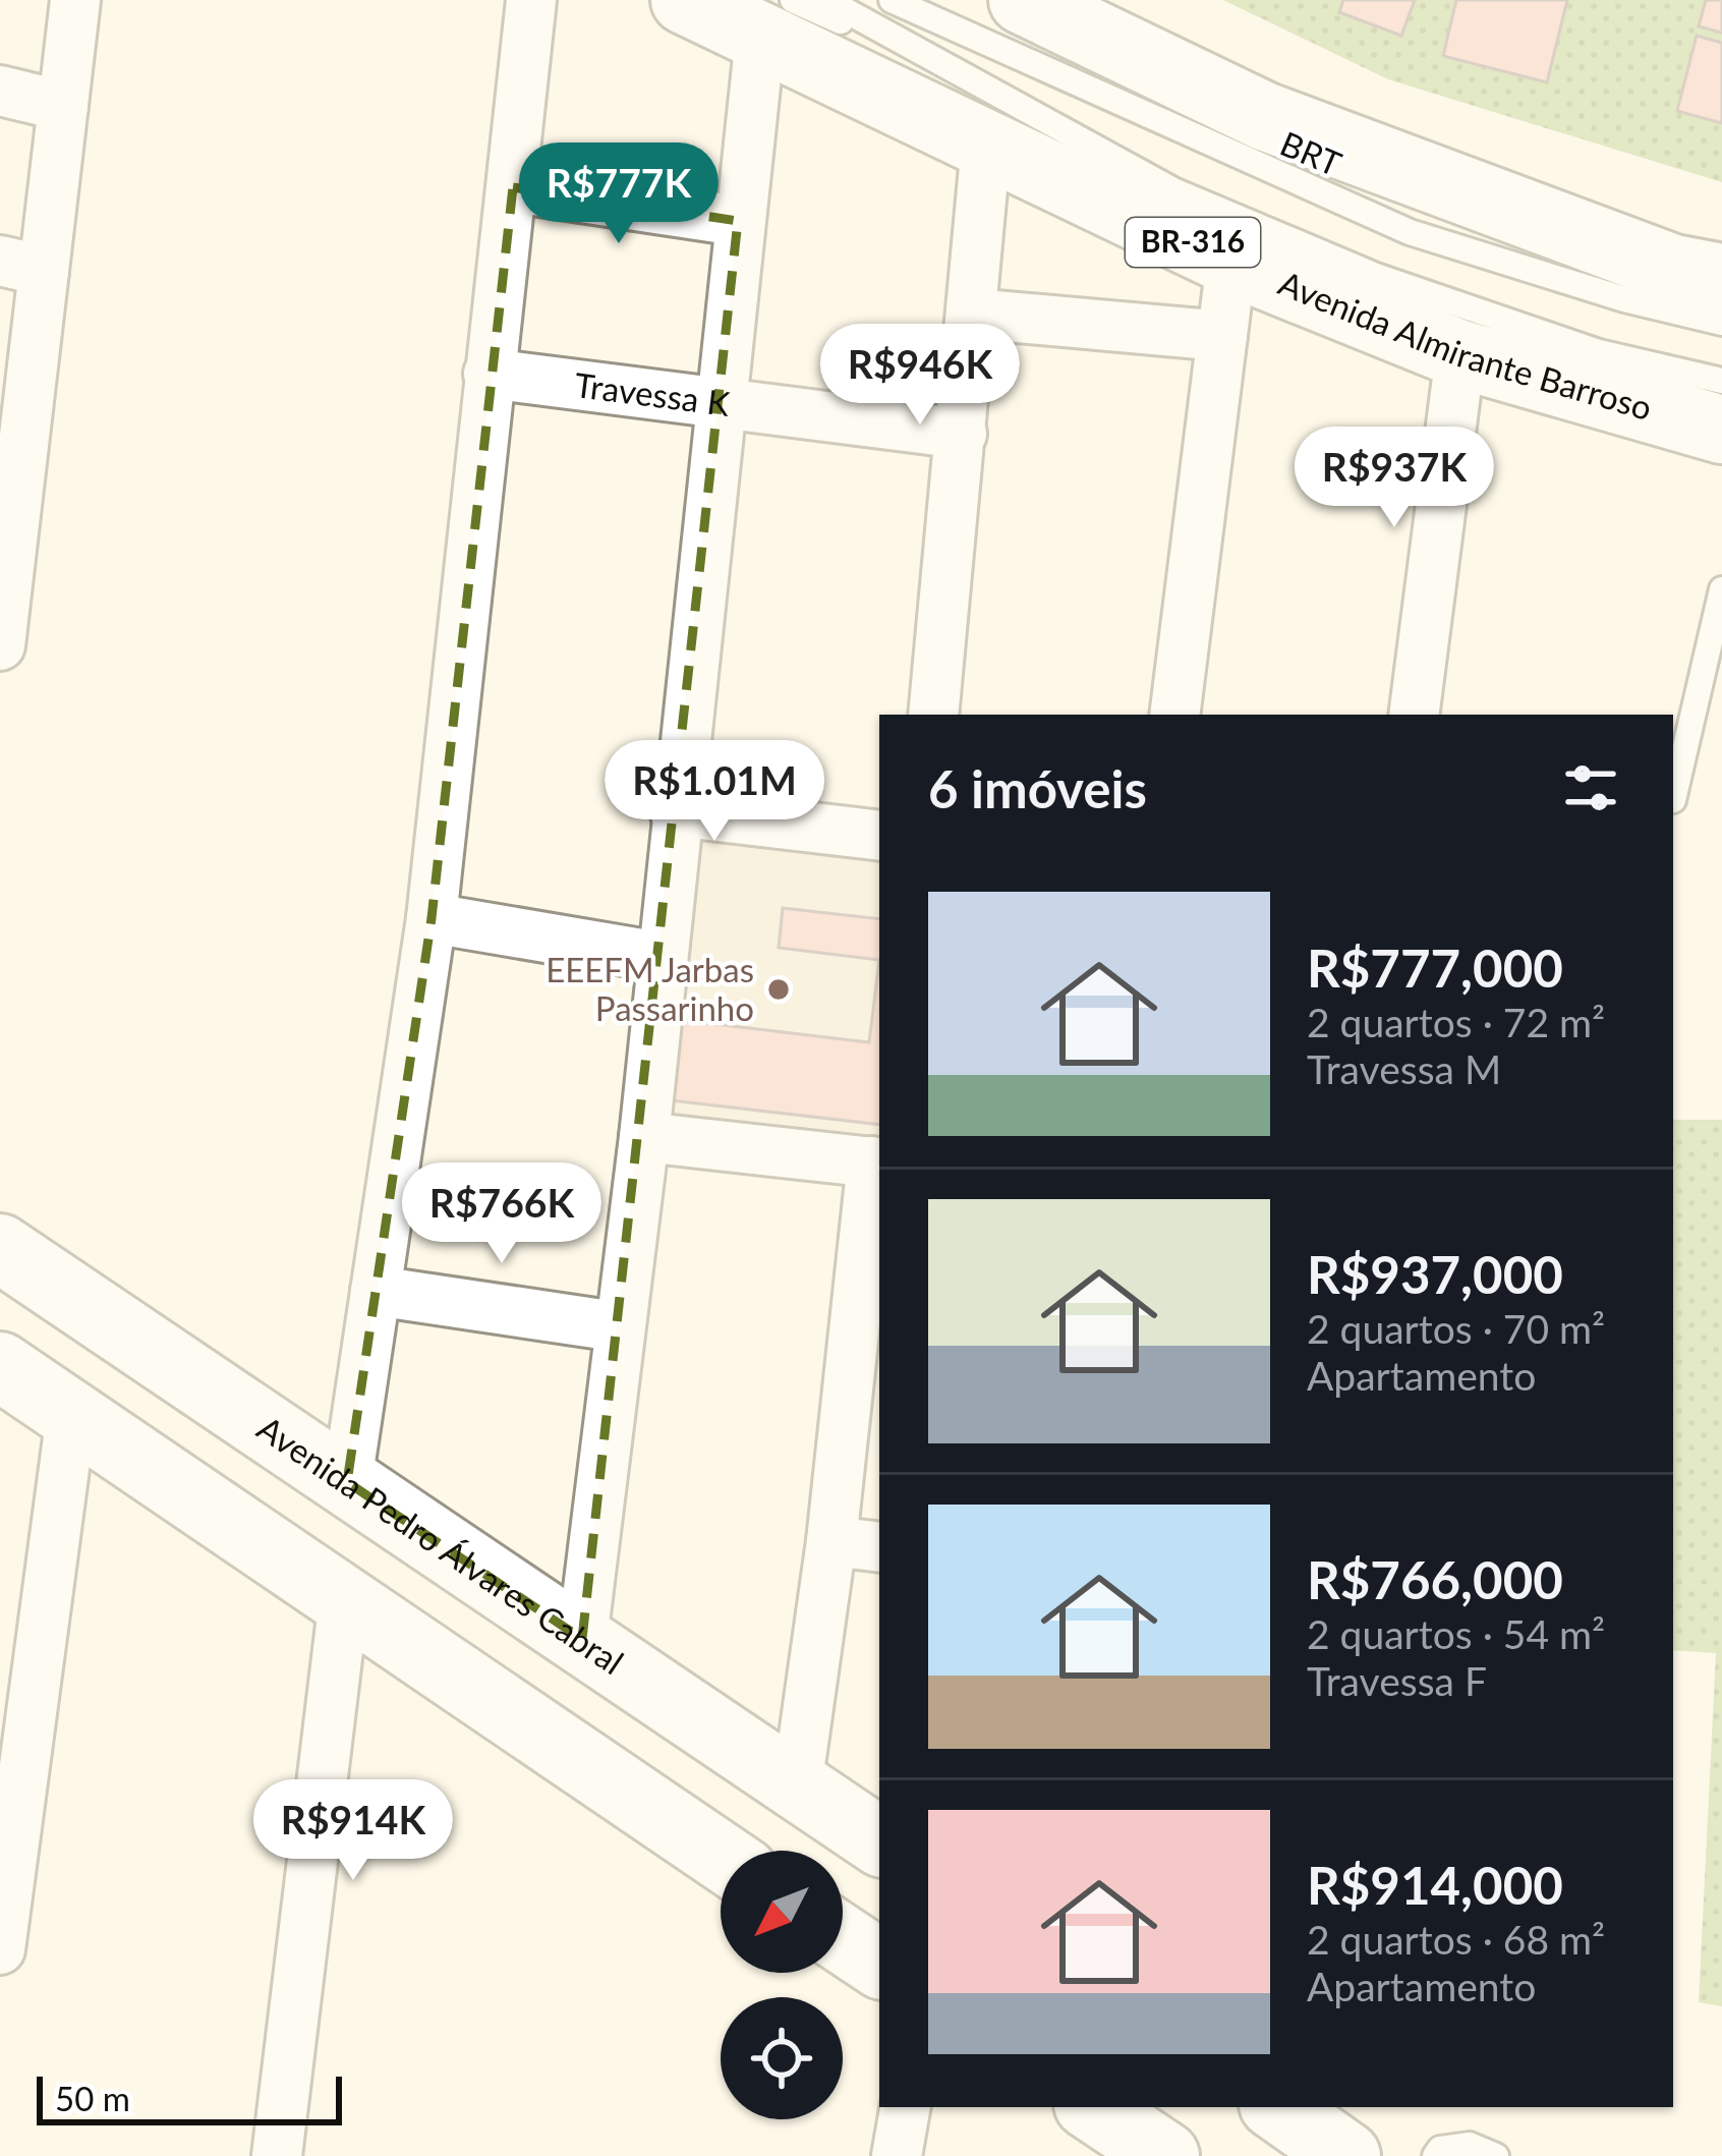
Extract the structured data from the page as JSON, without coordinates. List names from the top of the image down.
{
  "streets": {
    "main road": ["BR-316", "Avenida Almirante Barroso", "Avenida Pedro Álvares Cabral"],
    "street": ["Travessa K"],
    "lane": ["BRT"]
  },
  "places": ["EEEFM Jarbas Passarinho"],
  "scale_bar": "50 m",
  "north": "bottom left",
  "page": {
    "price": [
      "R$777K",
      "R$946K",
      "R$937K",
      "R$1.01M",
      "R$766K",
      "R$914K"
    ],
    "heading": "6 imóveis",
    "list": [
      {
        "name": "R$777,000",
        "note": "2 quartos · 72 m² · Travessa M"
      },
      {
        "name": "R$937,000",
        "note": "2 quartos · 70 m² · Apartamento"
      },
      {
        "name": "R$766,000",
        "note": "2 quartos · 54 m² · Travessa F"
      },
      {
        "name": "R$914,000",
        "note": "2 quartos · 68 m² · Apartamento"
      }
    ],
    "scale": "50 m"
  }
}
